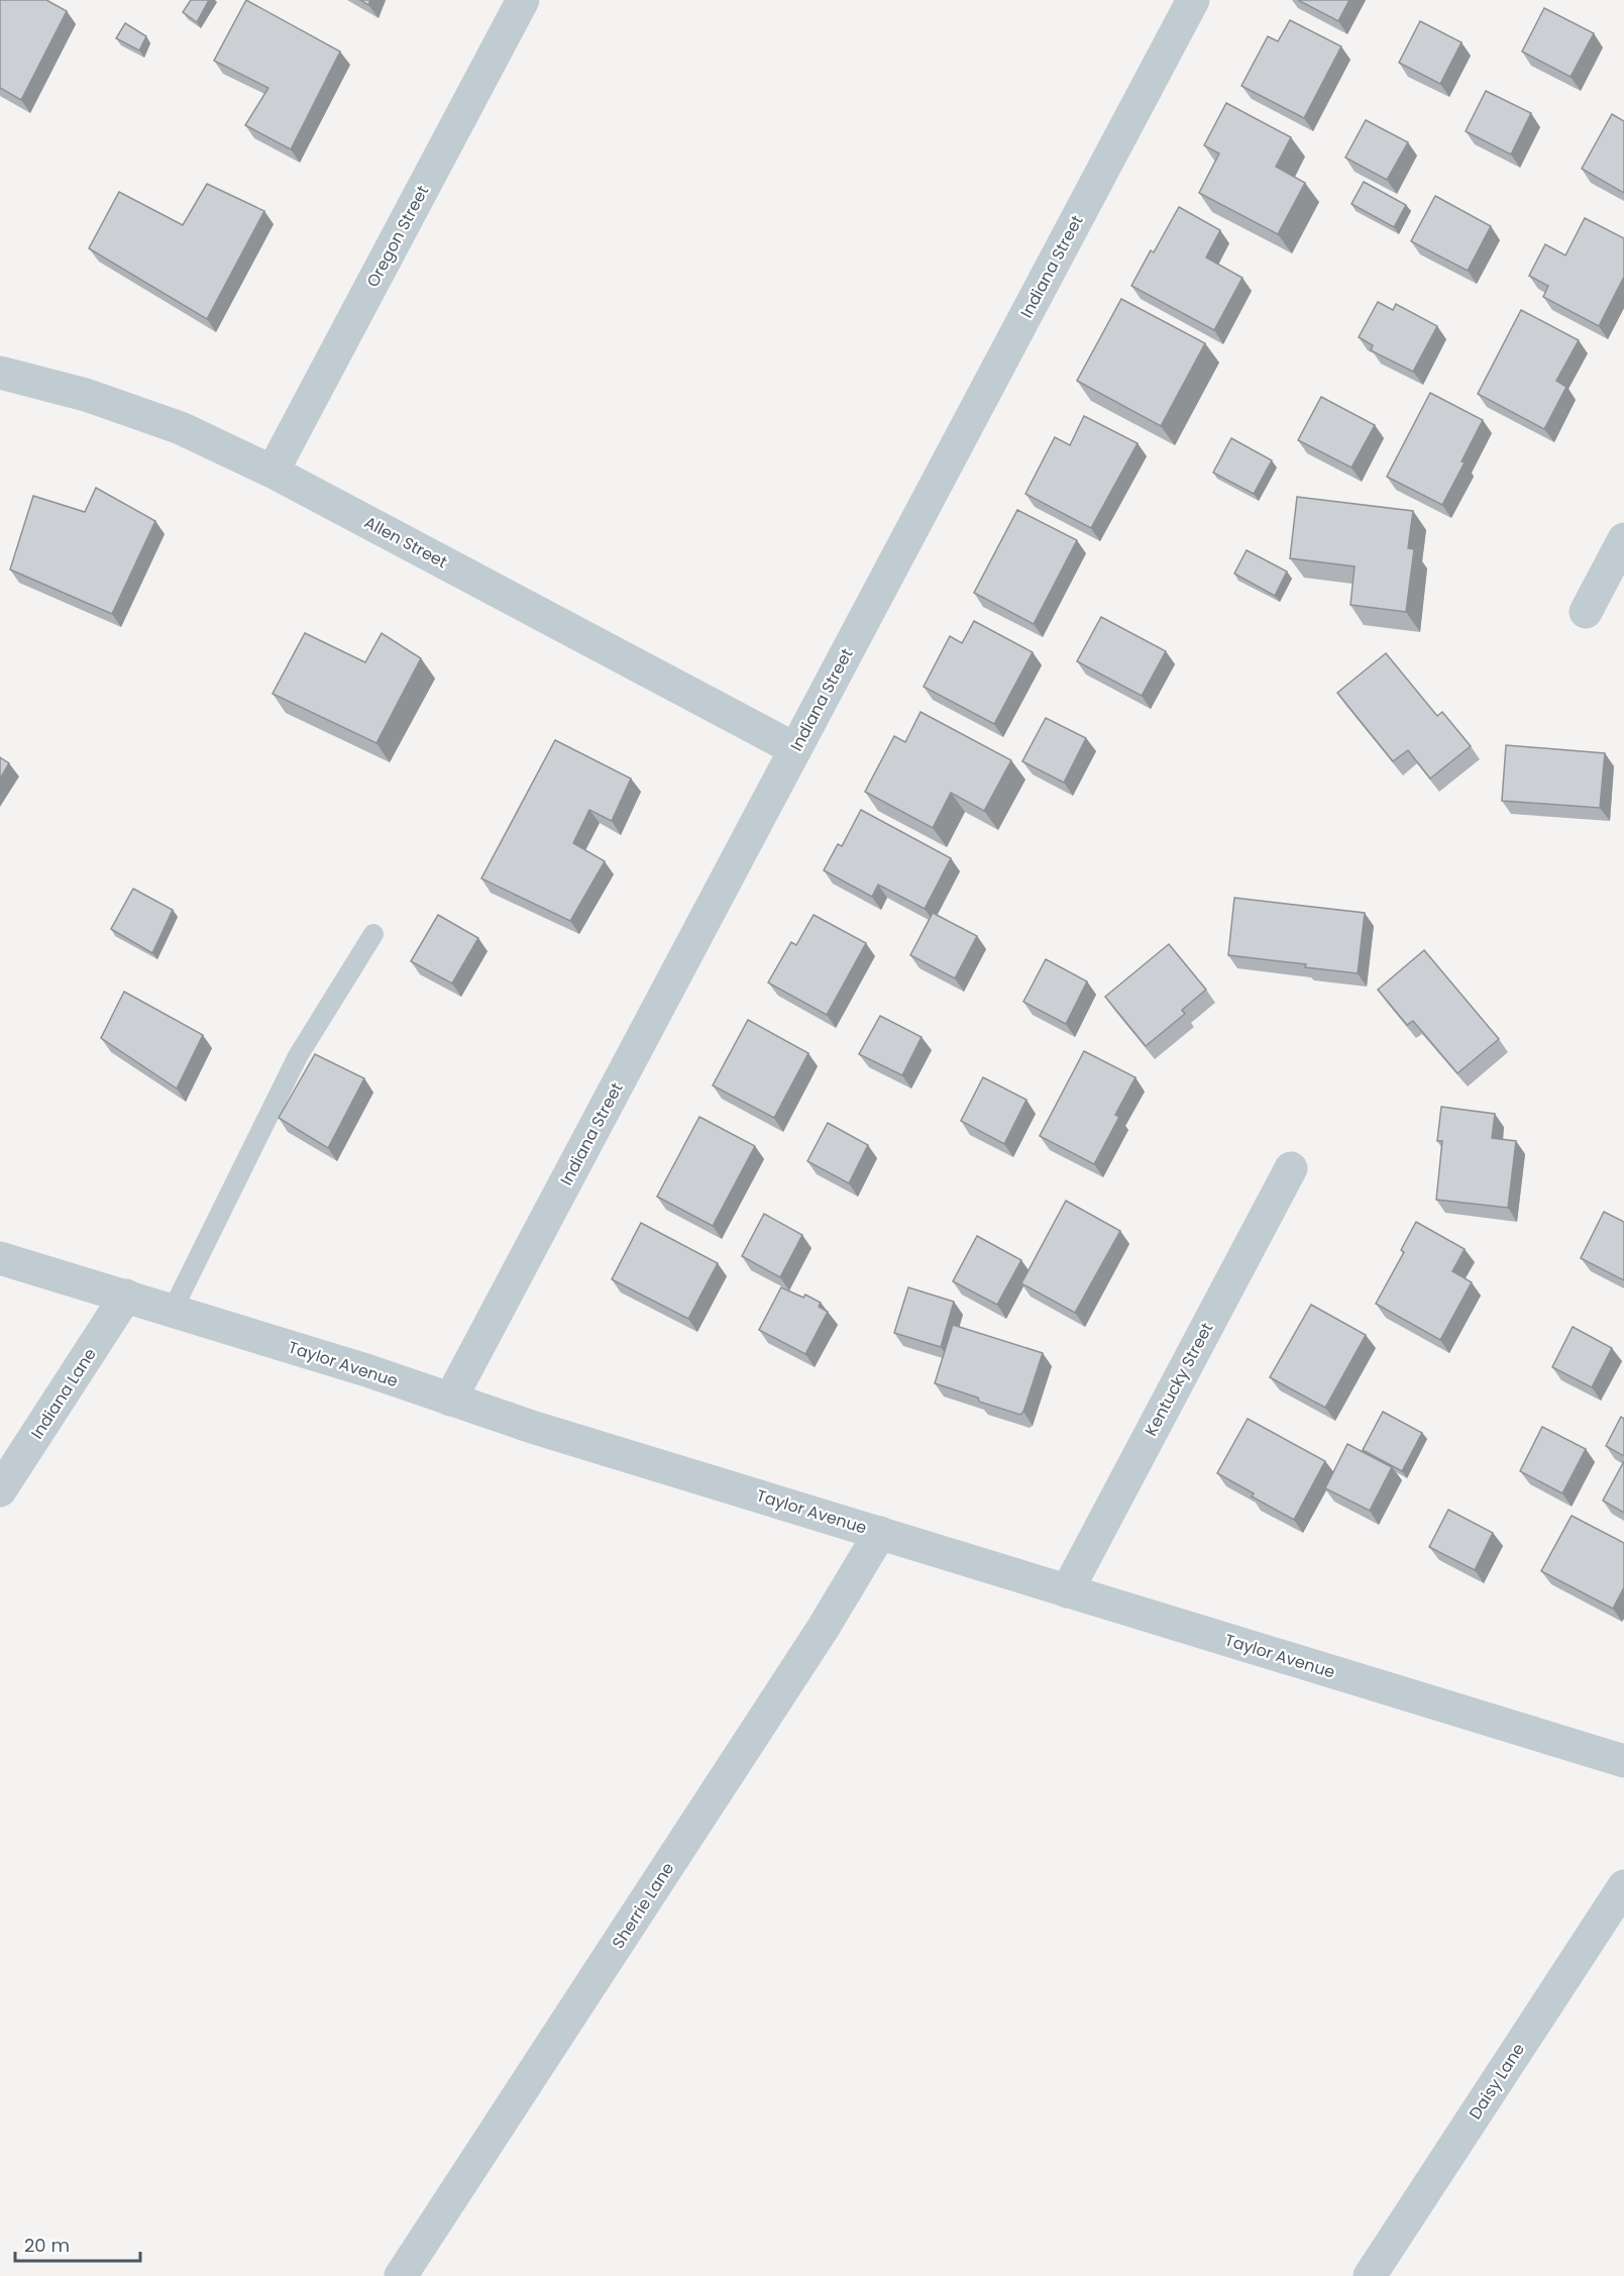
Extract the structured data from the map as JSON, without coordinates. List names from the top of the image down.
{
  "streets": {
    "street": [
      "Oregon Street",
      "Indiana Street",
      "Allen Street",
      "Taylor Avenue",
      "Kentucky Street",
      "Indiana Lane",
      "Sherrie Lane",
      "Daisy Lane"
    ]
  },
  "crossings": [
    ["Oregon Street", "Allen Street"],
    ["Indiana Street", "Allen Street"],
    ["Indiana Street", "Taylor Avenue"],
    ["Taylor Avenue", "Kentucky Street"],
    ["Taylor Avenue", "Indiana Lane"],
    ["Taylor Avenue", "Sherrie Lane"]
  ],
  "scale_bar": "20 m"
}
